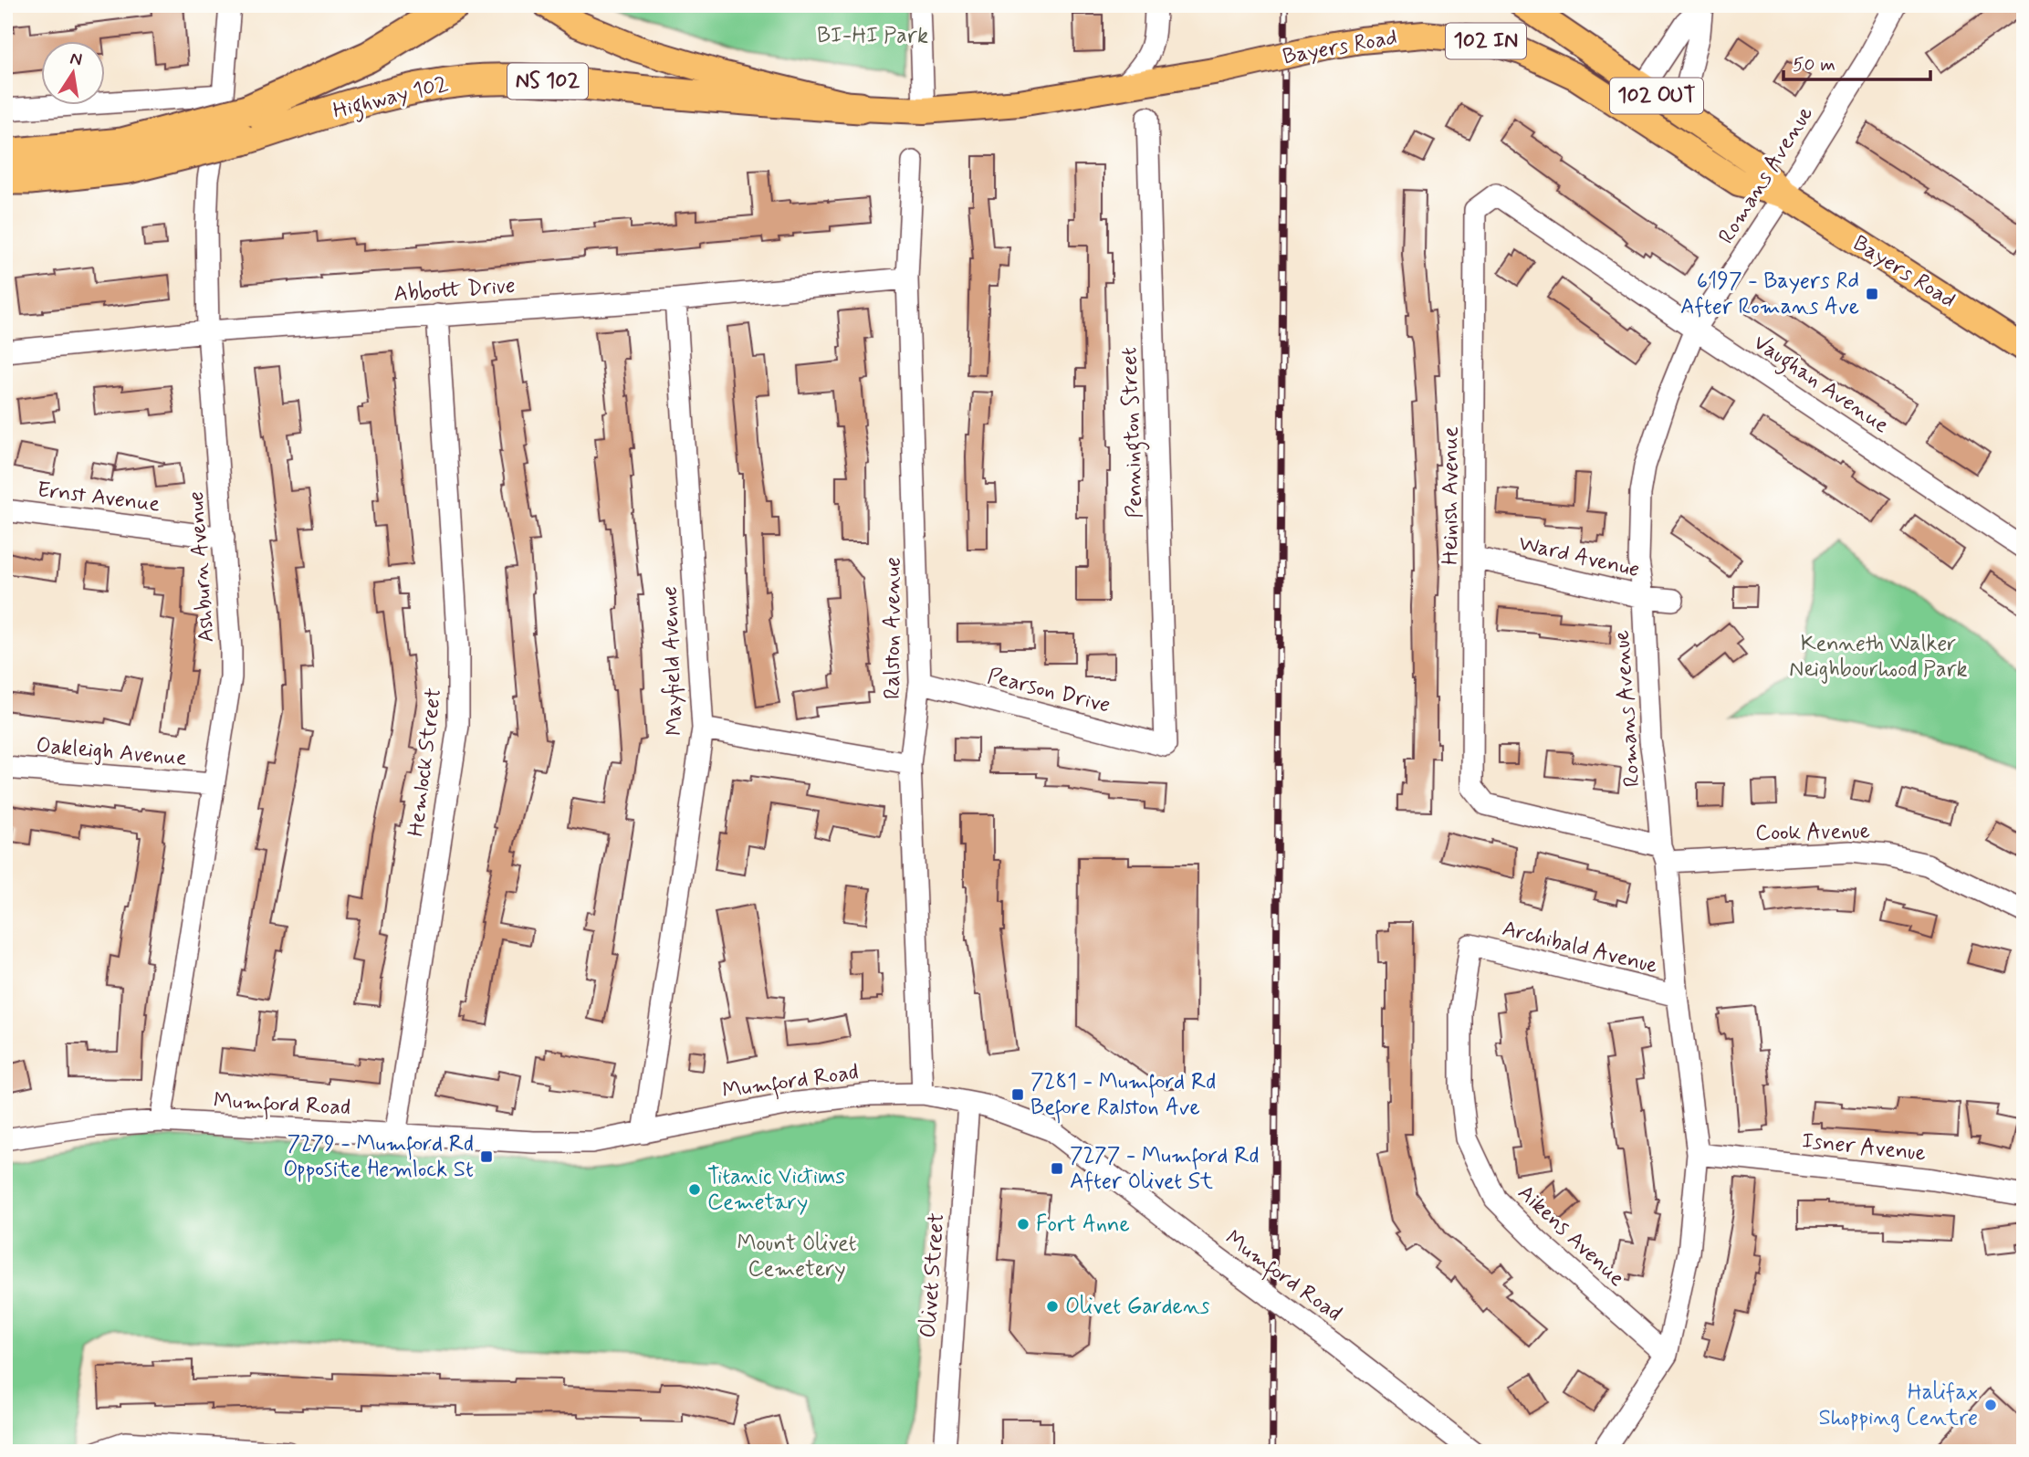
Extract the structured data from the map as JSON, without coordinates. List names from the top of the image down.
{
  "streets": {
    "highway": ["NS 102", "Highway 102"],
    "main road": ["102 IN", "Bayers Road", "102 OUT"],
    "street": [
      "Romans Avenue",
      "Abbott Drive",
      "Vaughan Avenue",
      "Pennington Street",
      "Heinish Avenue",
      "Ernst Avenue",
      "Ward Avenue",
      "Ashburn Avenue",
      "Ralston Avenue",
      "Mayfield Avenue",
      "Pearson Drive",
      "Oakleigh Avenue",
      "Hemlock Street",
      "Cook Avenue",
      "Archibald Avenue",
      "Mumford Road",
      "Isner Avenue",
      "Aikens Avenue",
      "Olivet Street"
    ]
  },
  "crossings": [
    ["Bayers Road", "Highway 102"],
    ["Bayers Road", "Romans Avenue"],
    ["Highway 102", "Ashburn Avenue"],
    ["Romans Avenue", "Vaughan Avenue"],
    ["Romans Avenue", "Ward Avenue"],
    ["Romans Avenue", "Cook Avenue"],
    ["Romans Avenue", "Archibald Avenue"],
    ["Romans Avenue", "Isner Avenue"],
    ["Romans Avenue", "Aikens Avenue"],
    ["Abbott Drive", "Ashburn Avenue"],
    ["Abbott Drive", "Ralston Avenue"],
    ["Abbott Drive", "Mayfield Avenue"],
    ["Abbott Drive", "Hemlock Street"],
    ["Vaughan Avenue", "Heinish Avenue"],
    ["Pennington Street", "Pearson Drive"],
    ["Heinish Avenue", "Ward Avenue"],
    ["Heinish Avenue", "Cook Avenue"],
    ["Ernst Avenue", "Ashburn Avenue"],
    ["Ashburn Avenue", "Oakleigh Avenue"],
    ["Ashburn Avenue", "Mumford Road"],
    ["Ralston Avenue", "Pearson Drive"],
    ["Ralston Avenue", "Mumford Road"],
    ["Mayfield Avenue", "Mumford Road"],
    ["Hemlock Street", "Mumford Road"],
    ["Archibald Avenue", "Aikens Avenue"],
    ["Mumford Road", "Olivet Street"]
  ],
  "parks": ["BI-HI Park", "Kenneth Walker Neighbourhood Park", "Mount Olivet Cemetery"],
  "places": {
    "transit": [
      "6197 - Bayers Rd After Romans Ave",
      "7281 - Mumford Rd Before Ralston Ave",
      "7279 - Mumford Rd Opposite Hemlock St",
      "7277 - Mumford Rd After Olivet St"
    ],
    "other": [
      "Titanic Victims Cemetary",
      "Fort Anne",
      "Olivet Gardens",
      "Halifax Shopping Centre"
    ]
  },
  "scale_bar": "50 m",
  "north": "top"
}
